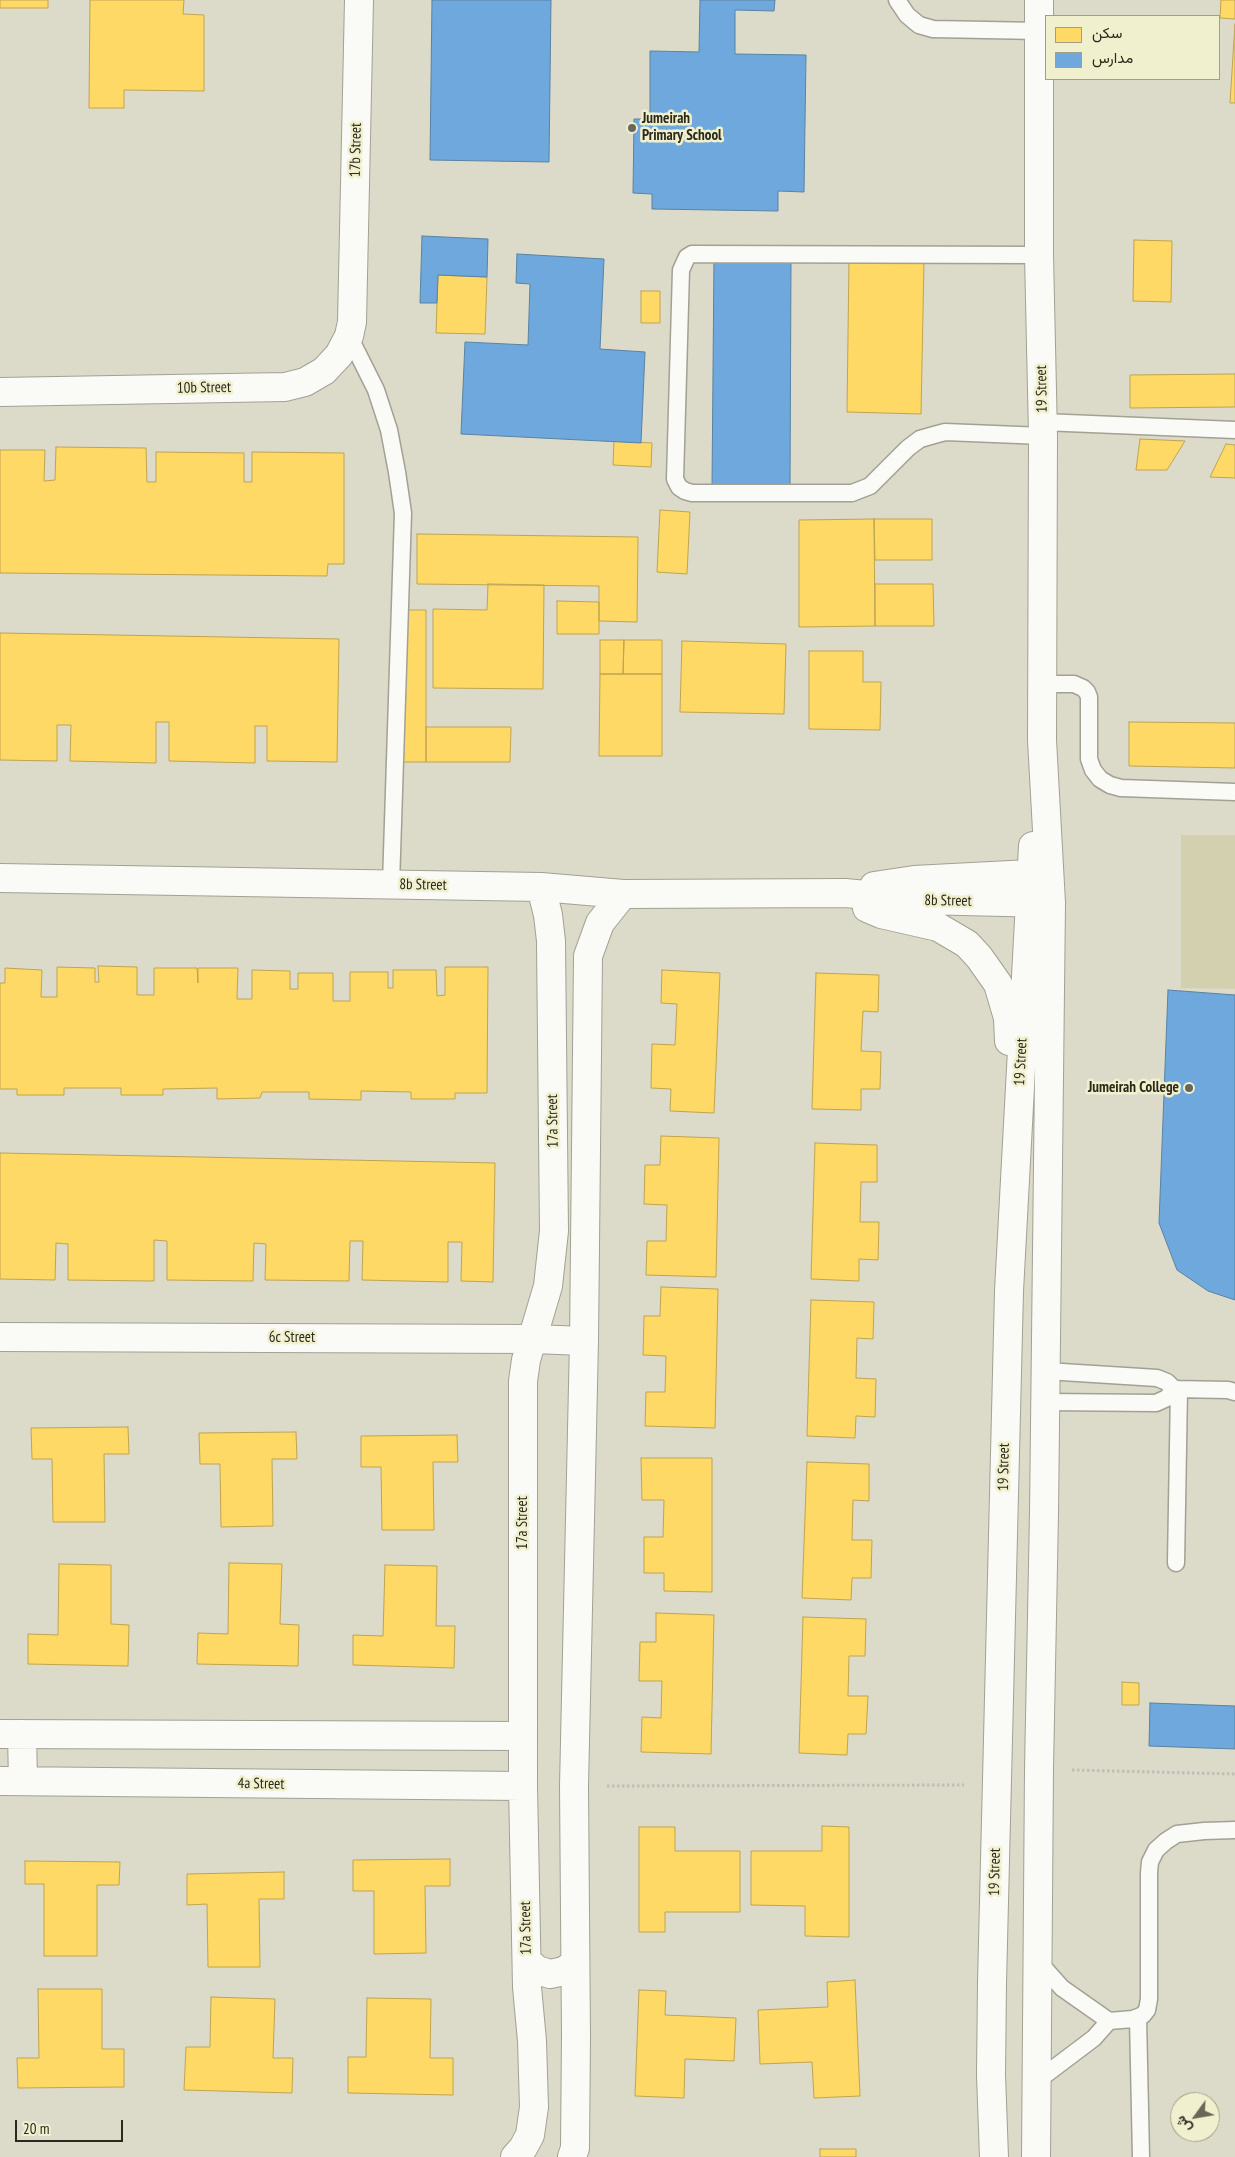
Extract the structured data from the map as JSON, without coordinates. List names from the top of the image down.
{
  "streets": {
    "street": [
      "17b Street",
      "10b Street",
      "19 Street",
      "8b Street",
      "17a Street",
      "6c Street",
      "4a Street"
    ]
  },
  "crossings": [
    ["17b Street", "10b Street"],
    ["19 Street", "8b Street"],
    ["8b Street", "17a Street"],
    ["17a Street", "6c Street"],
    ["17a Street", "4a Street"]
  ],
  "places": ["Jumeirah Primary School", "Jumeirah College"],
  "legend": ["سكن", "مدارس"],
  "scale_bar": "20 m",
  "north": "bottom left"
}
